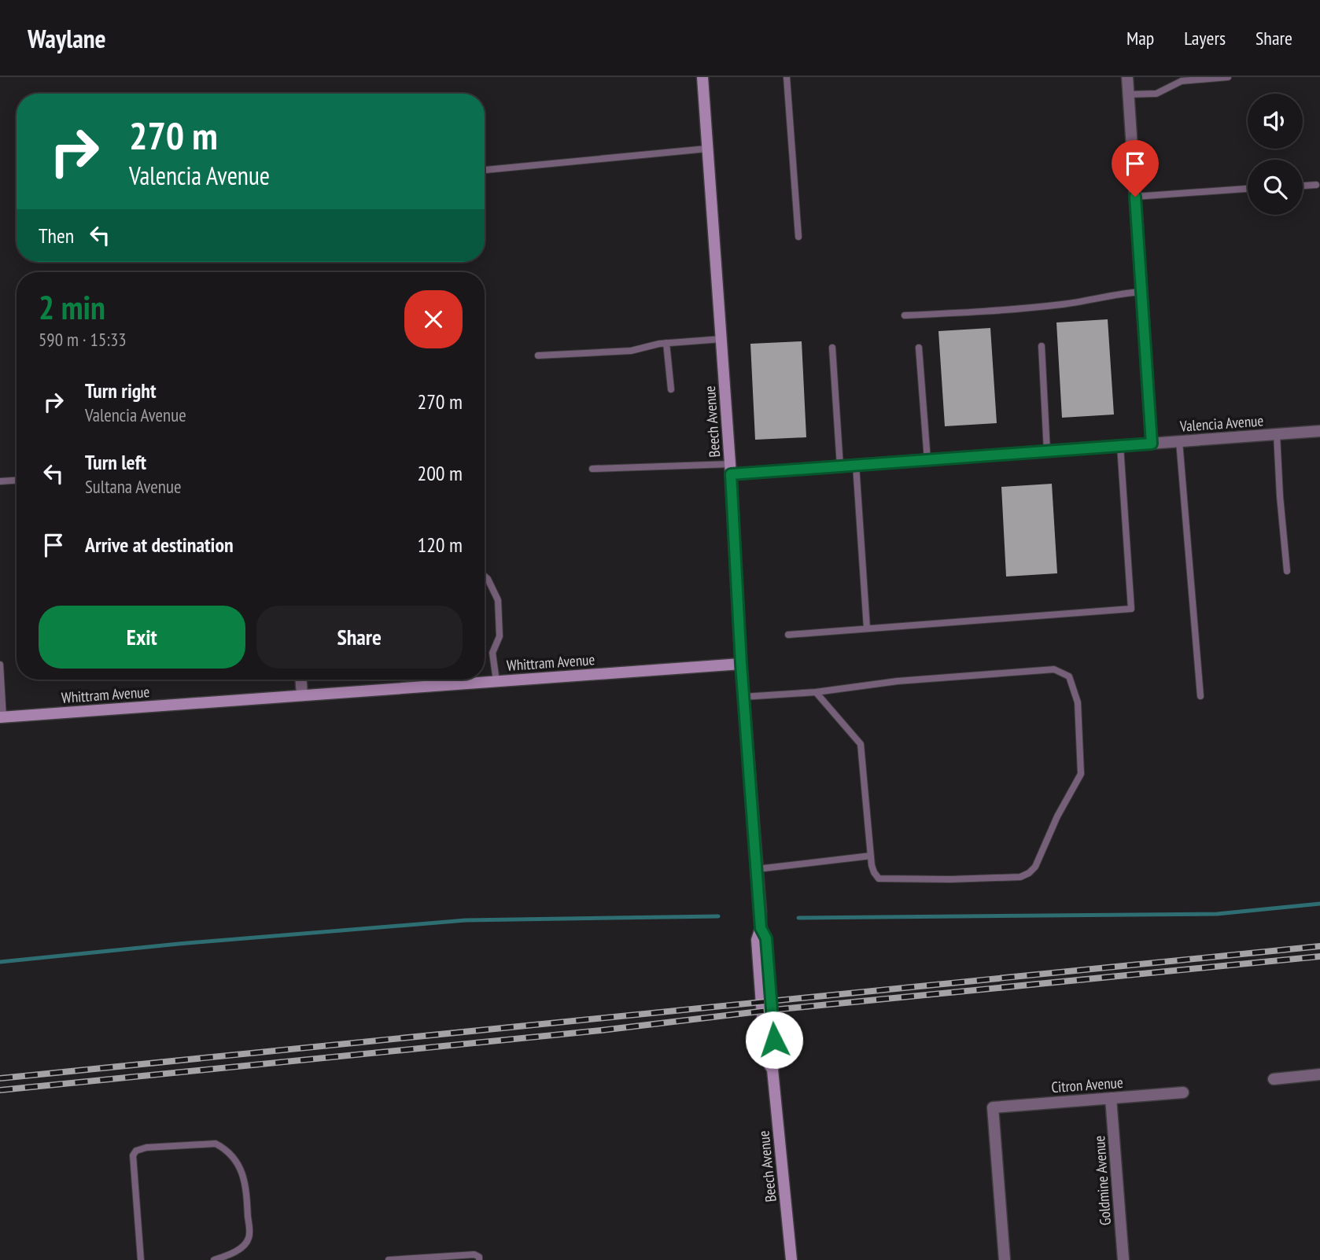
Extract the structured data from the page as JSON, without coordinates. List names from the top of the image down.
{
  "streets": {
    "main road": ["Beech Avenue", "Whittram Avenue"],
    "street": ["Valencia Avenue", "Citron Avenue", "Goldmine Avenue"]
  },
  "crossings": [
    ["Beech Avenue", "Valencia Avenue"],
    ["Beech Avenue", "Whittram Avenue"],
    ["Citron Avenue", "Goldmine Avenue"]
  ],
  "page": {
    "header": "Waylane",
    "nav": ["Map", "Layers", "Share"],
    "turn": ["270 m", "Valencia Avenue"],
    "then": "Then",
    "heading": ["2 min", "590 m · 15:33"],
    "list": [
      {
        "name": "Turn right",
        "note": "Valencia Avenue",
        "value": "270 m"
      },
      {
        "name": "Turn left",
        "note": "Sultana Avenue",
        "value": "200 m"
      },
      {
        "name": "Arrive at destination",
        "value": "120 m"
      }
    ],
    "buttons": ["Exit", "Share"]
  }
}
